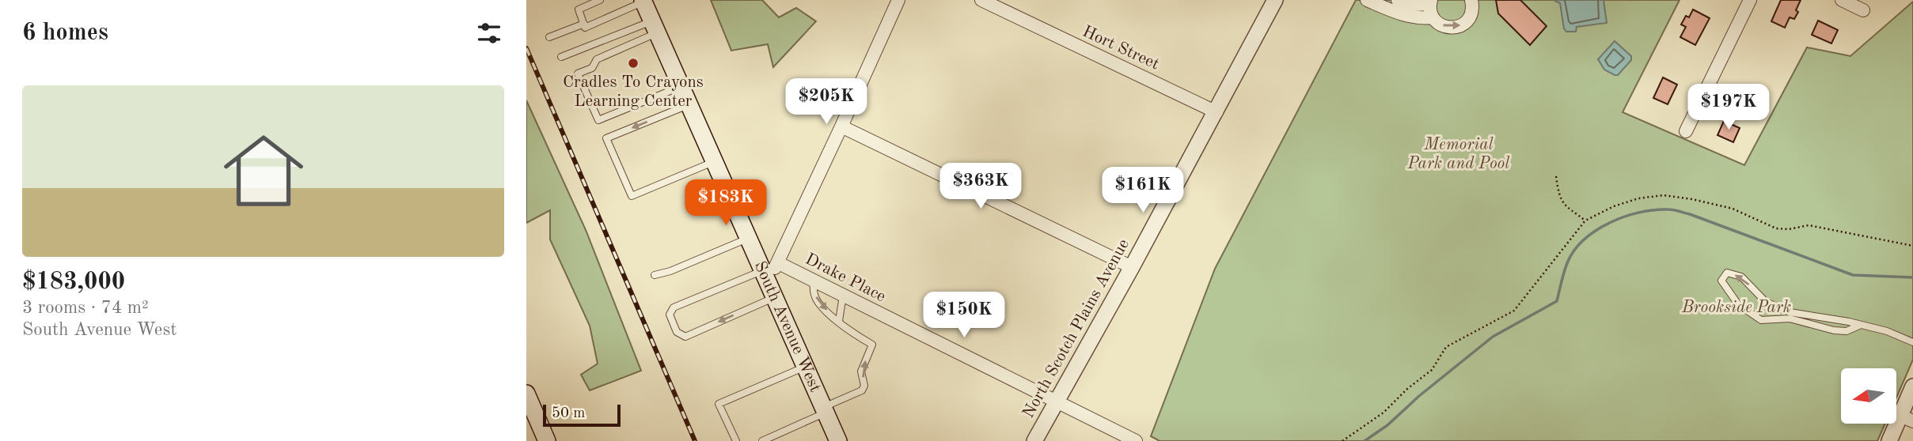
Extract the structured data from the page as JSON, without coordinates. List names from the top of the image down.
{
  "streets": {
    "main road": ["South Avenue West"],
    "street": ["Hort Street", "Drake Place", "North Scotch Plains Avenue"]
  },
  "crossings": [
    ["Hort Street", "North Scotch Plains Avenue"],
    ["Drake Place", "South Avenue West"],
    ["Drake Place", "North Scotch Plains Avenue"]
  ],
  "parks": ["Memorial Park and Pool", "Brookside Park"],
  "places": ["Cradles To Crayons Learning Center"],
  "scale_bar": "50 m",
  "north": "left",
  "page": {
    "heading": "6 homes",
    "list": [
      {
        "name": "$183,000",
        "note": "3 rooms · 74 m² · South Avenue West"
      }
    ],
    "price": [
      "$205K",
      "$197K",
      "$363K",
      "$161K",
      "$183K",
      "$150K"
    ],
    "scale": "50 m"
  }
}
